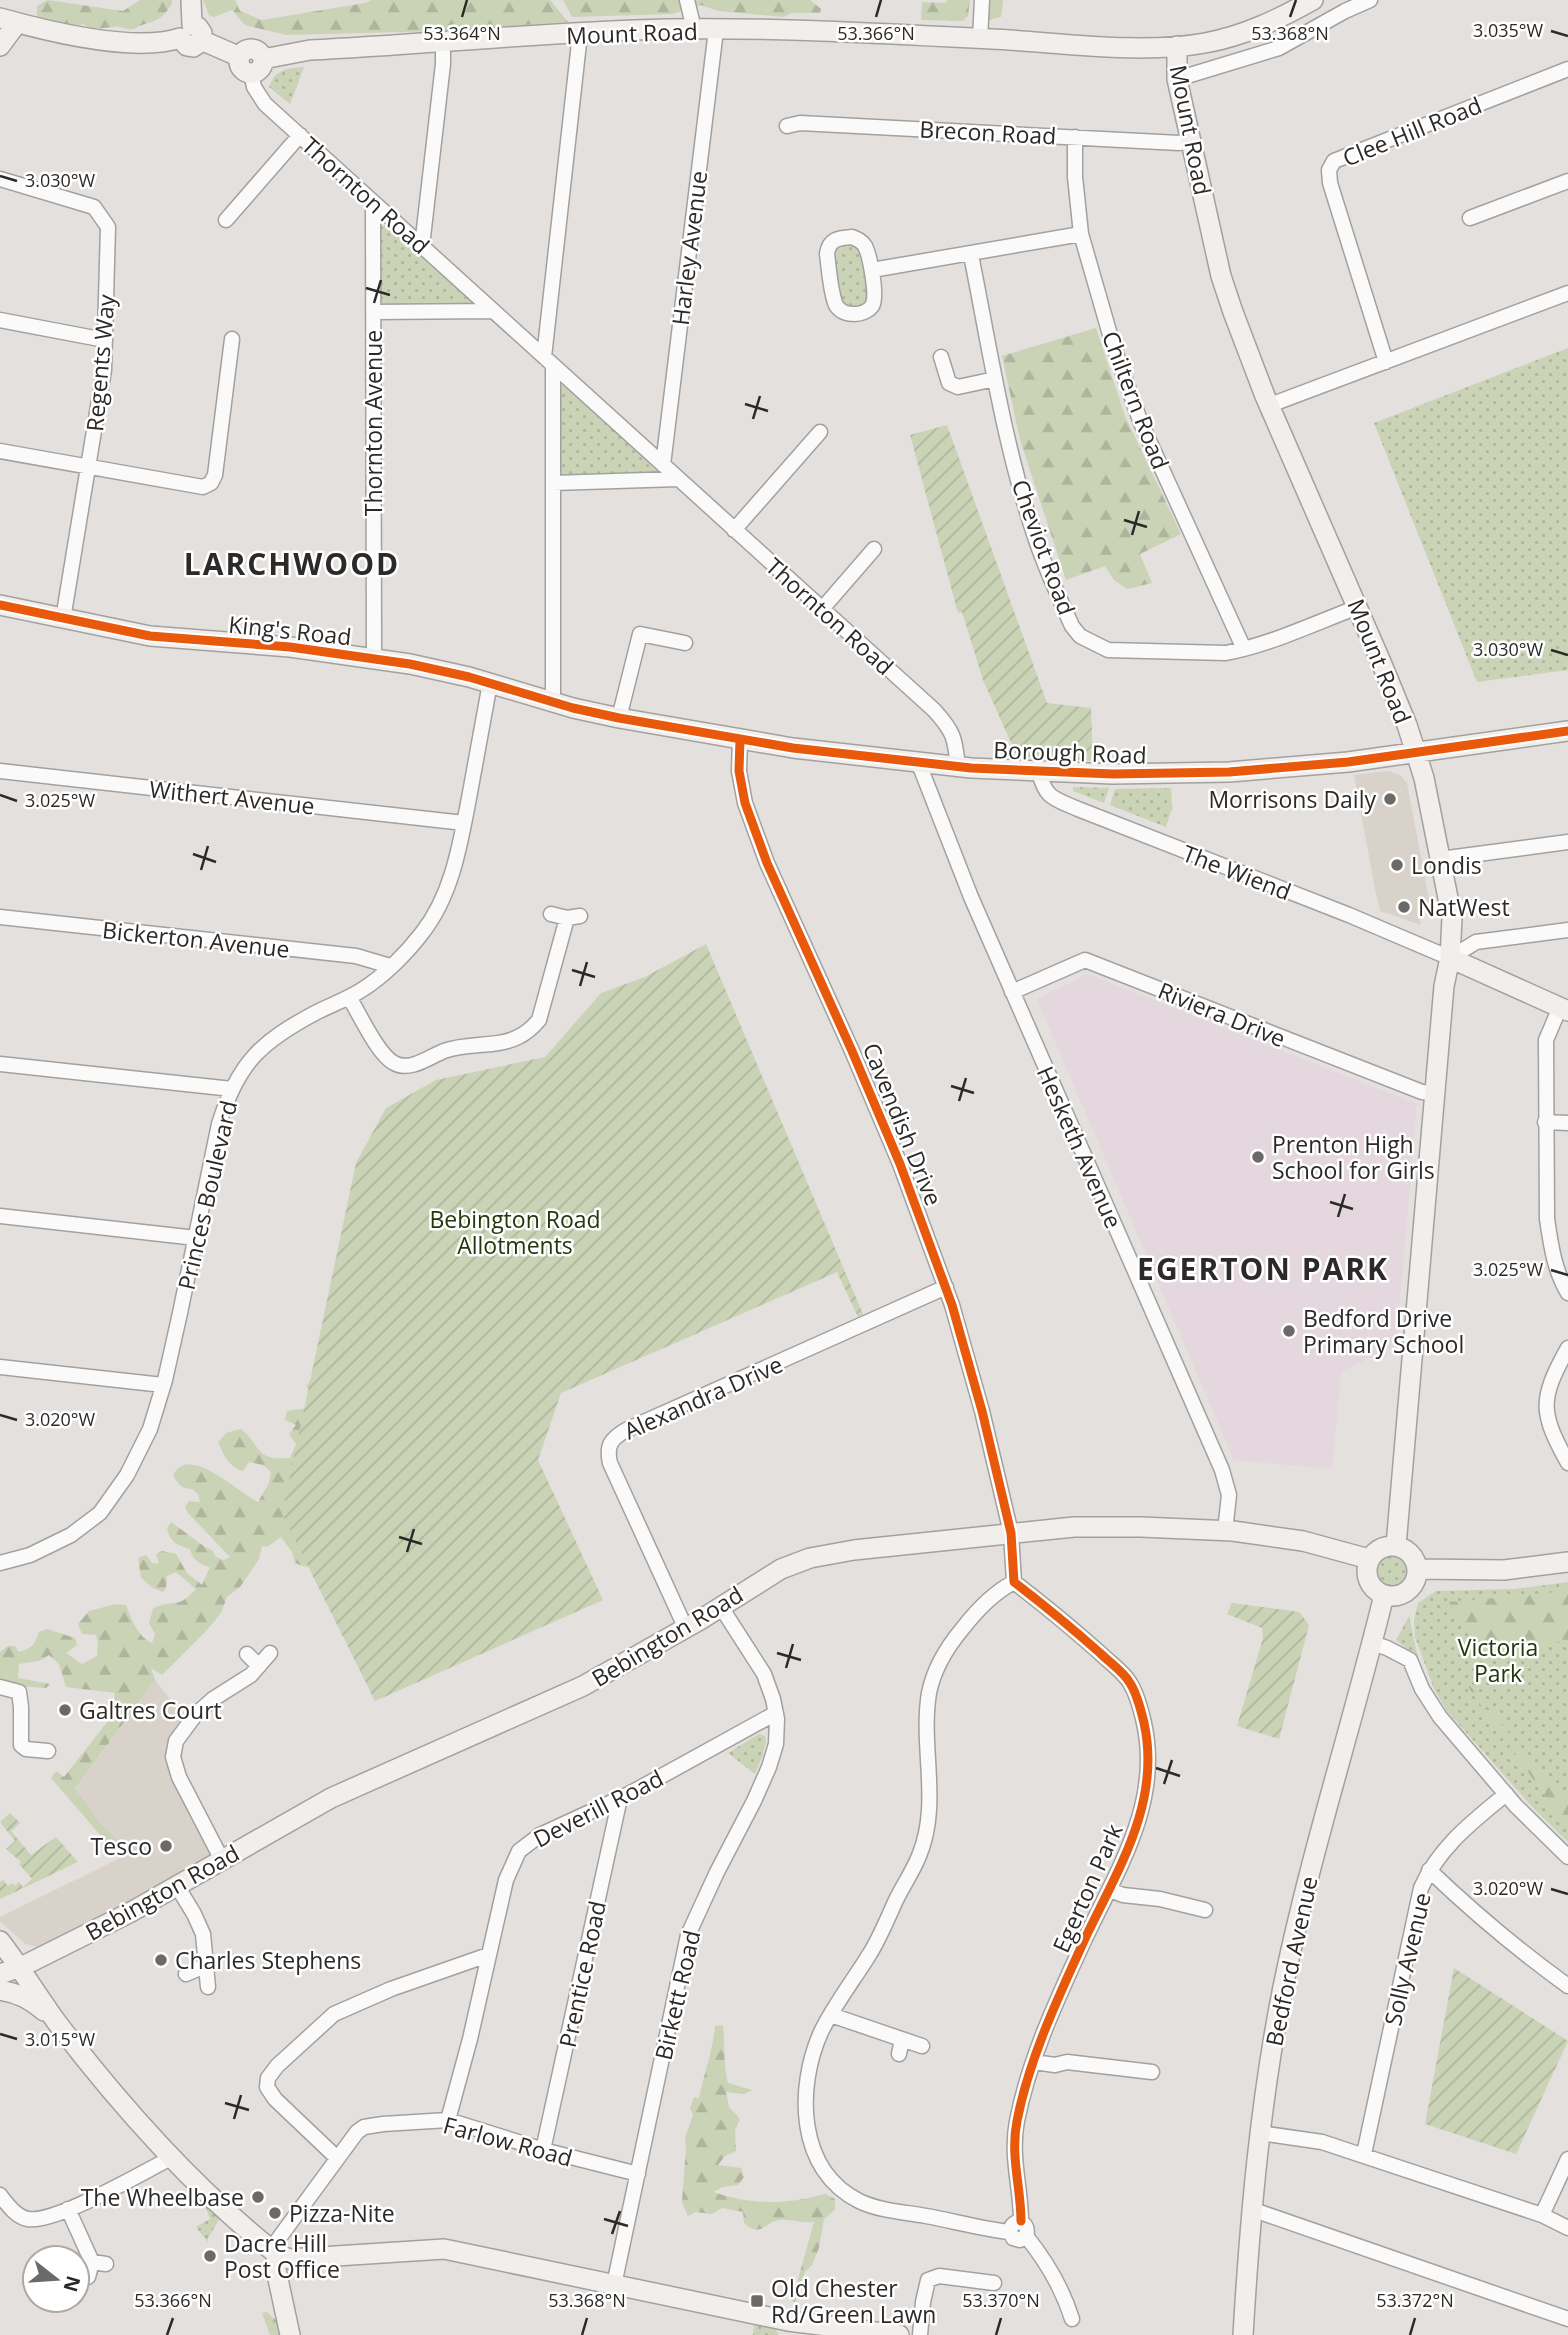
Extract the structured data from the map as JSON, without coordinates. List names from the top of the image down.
{
  "streets": {
    "main road": [
      "Mount Road",
      "King's Road",
      "Borough Road",
      "Bebington Road",
      "Bedford Avenue"
    ],
    "street": [
      "Clee Hill Road",
      "Brecon Road",
      "Thornton Road",
      "Harley Avenue",
      "Regents Way",
      "Chiltern Road",
      "Thornton Avenue",
      "Cheviot Road",
      "Withert Avenue",
      "The Wiend",
      "Bickerton Avenue",
      "Riviera Drive",
      "Cavendish Drive",
      "Hesketh Avenue",
      "Princes Boulevard",
      "Alexandra Drive",
      "Deverill Road",
      "Egerton Park",
      "Solly Avenue",
      "Prentice Road",
      "Birkett Road",
      "Farlow Road"
    ]
  },
  "crossings": [
    ["Mount Road", "Brecon Road"],
    ["Mount Road", "Thornton Road"],
    ["Mount Road", "Harley Avenue"],
    ["Mount Road", "Cheviot Road"],
    ["Mount Road", "Borough Road"],
    ["Mount Road", "The Wiend"],
    ["Mount Road", "Riviera Drive"],
    ["Mount Road", "Bebington Road"],
    ["Mount Road", "Bedford Avenue"],
    ["Brecon Road", "Chiltern Road"],
    ["Thornton Road", "Harley Avenue"],
    ["Thornton Road", "Thornton Avenue"],
    ["Thornton Road", "Borough Road"],
    ["Regents Way", "King's Road"],
    ["Chiltern Road", "Cheviot Road"],
    ["Thornton Avenue", "King's Road"],
    ["King's Road", "Borough Road"],
    ["King's Road", "Princes Boulevard"],
    ["Borough Road", "The Wiend"],
    ["Borough Road", "Cavendish Drive"],
    ["Borough Road", "Hesketh Avenue"],
    ["Withert Avenue", "Princes Boulevard"],
    ["Bickerton Avenue", "Princes Boulevard"],
    ["Riviera Drive", "Hesketh Avenue"],
    ["Cavendish Drive", "Alexandra Drive"],
    ["Cavendish Drive", "Bebington Road"],
    ["Hesketh Avenue", "Bebington Road"],
    ["Alexandra Drive", "Bebington Road"],
    ["Bebington Road", "Bedford Avenue"],
    ["Bebington Road", "Birkett Road"],
    ["Deverill Road", "Prentice Road"],
    ["Deverill Road", "Birkett Road"],
    ["Deverill Road", "Farlow Road"],
    ["Prentice Road", "Farlow Road"],
    ["Birkett Road", "Farlow Road"]
  ],
  "districts": ["LARCHWOOD", "EGERTON PARK"],
  "parks": ["Bebington Road Allotments", "Victoria Park"],
  "places": {
    "other": [
      "Morrisons Daily",
      "Londis",
      "NatWest",
      "Prenton High School for Girls",
      "Bedford Drive Primary School",
      "Galtres Court",
      "Tesco",
      "Charles Stephens",
      "The Wheelbase",
      "Pizza-Nite",
      "Dacre Hill Post Office"
    ],
    "transit": ["Old Chester Rd/Green Lawn"]
  },
  "north": "right",
  "coordinates": [
    "3.035°W",
    "53.364°N",
    "53.366°N",
    "53.368°N",
    "3.030°W",
    "3.025°W",
    "3.020°W",
    "3.015°W",
    "53.370°N",
    "53.372°N"
  ]
}
